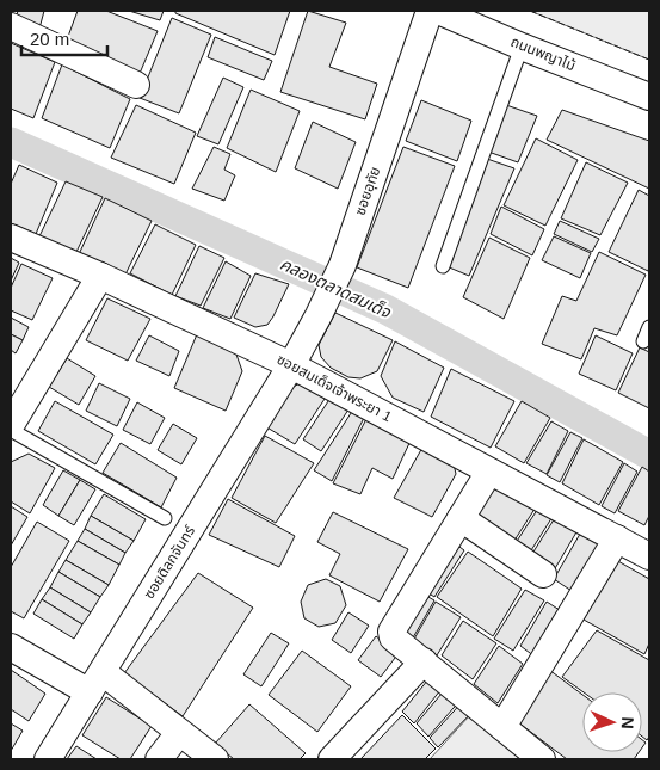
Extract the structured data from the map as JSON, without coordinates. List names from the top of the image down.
{
  "streets": {
    "street": [
      "ถนนพญาไม้",
      "ซอยอุทัย",
      "ซอยสมเด็จเจ้าพระยา 1",
      "ซอยดิลกจันทร์"
    ]
  },
  "crossings": [
    ["ซอยอุทัย", "ซอยสมเด็จเจ้าพระยา 1"],
    ["ซอยอุทัย", "ซอยดิลกจันทร์"],
    ["ซอยสมเด็จเจ้าพระยา 1", "ซอยดิลกจันทร์"]
  ],
  "water": ["คลองตลาดสมเด็จ"],
  "scale_bar": "20 m",
  "north": "right"
}
